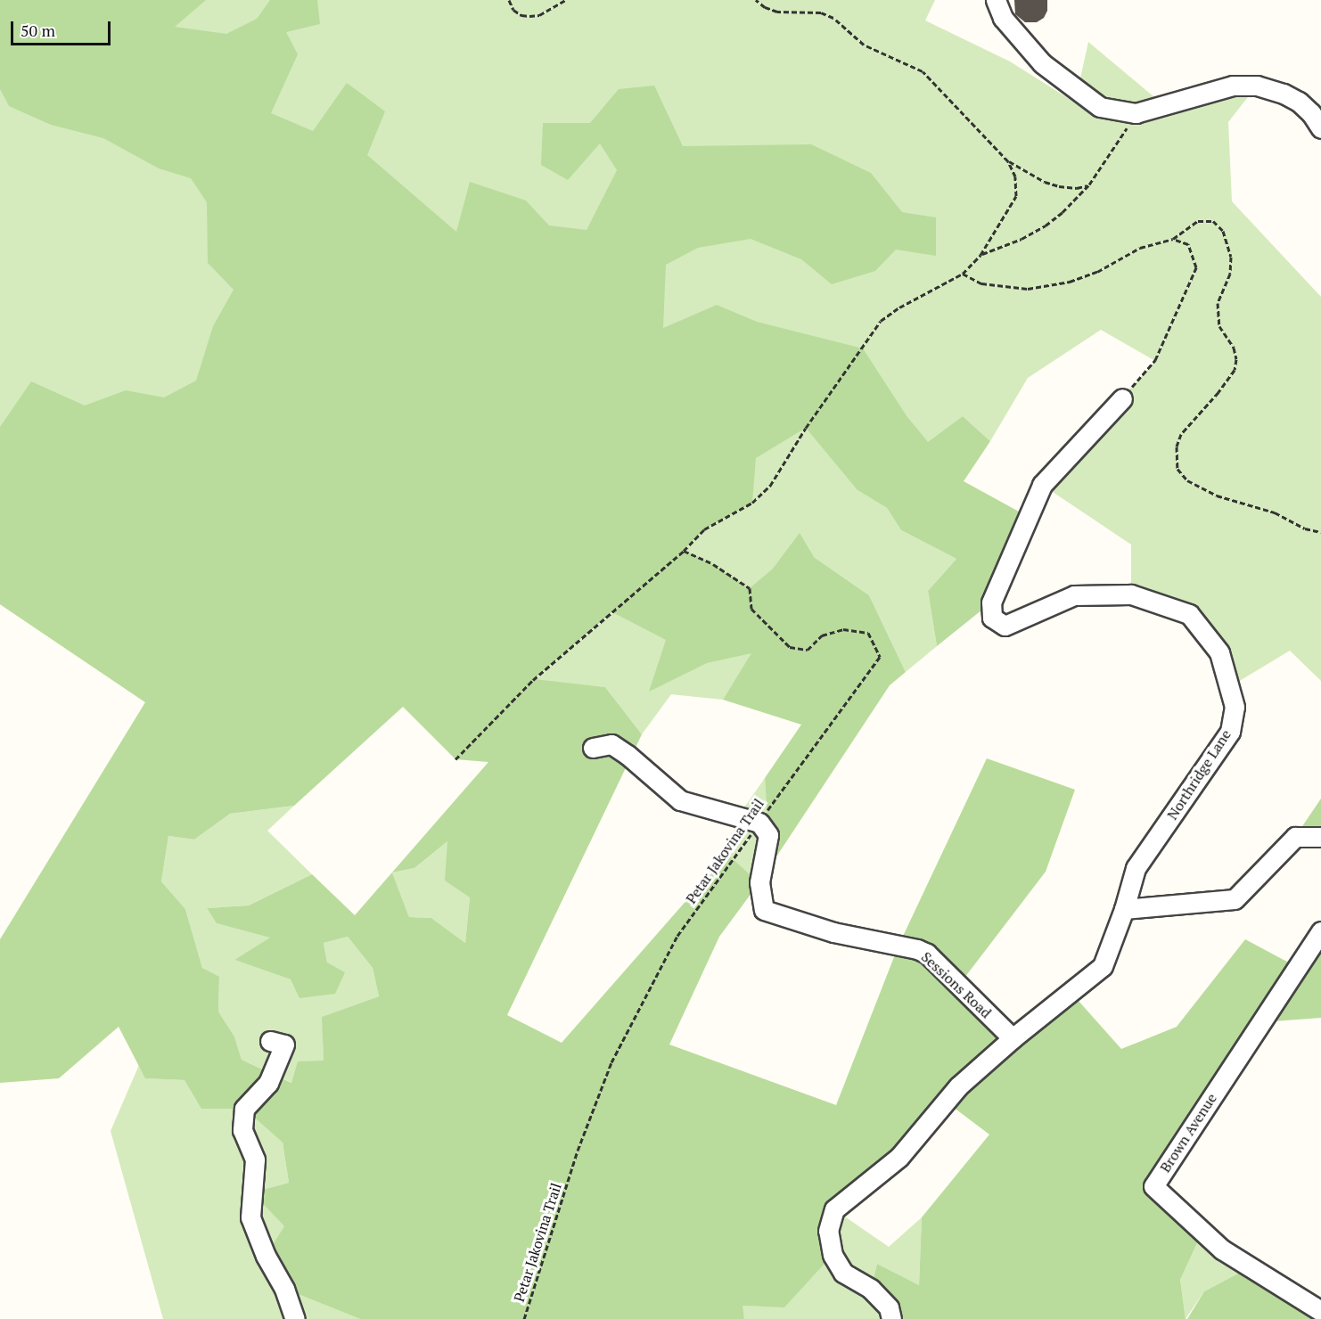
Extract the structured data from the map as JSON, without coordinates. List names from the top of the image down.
{
  "streets": {
    "street": ["Northridge Lane", "Sessions Road", "Brown Avenue"],
    "path": ["Petar Jakovina Trail"]
  },
  "crossings": [
    ["Northridge Lane", "Sessions Road"],
    ["Petar Jakovina Trail", "Sessions Road"]
  ],
  "scale_bar": "50 m"
}
